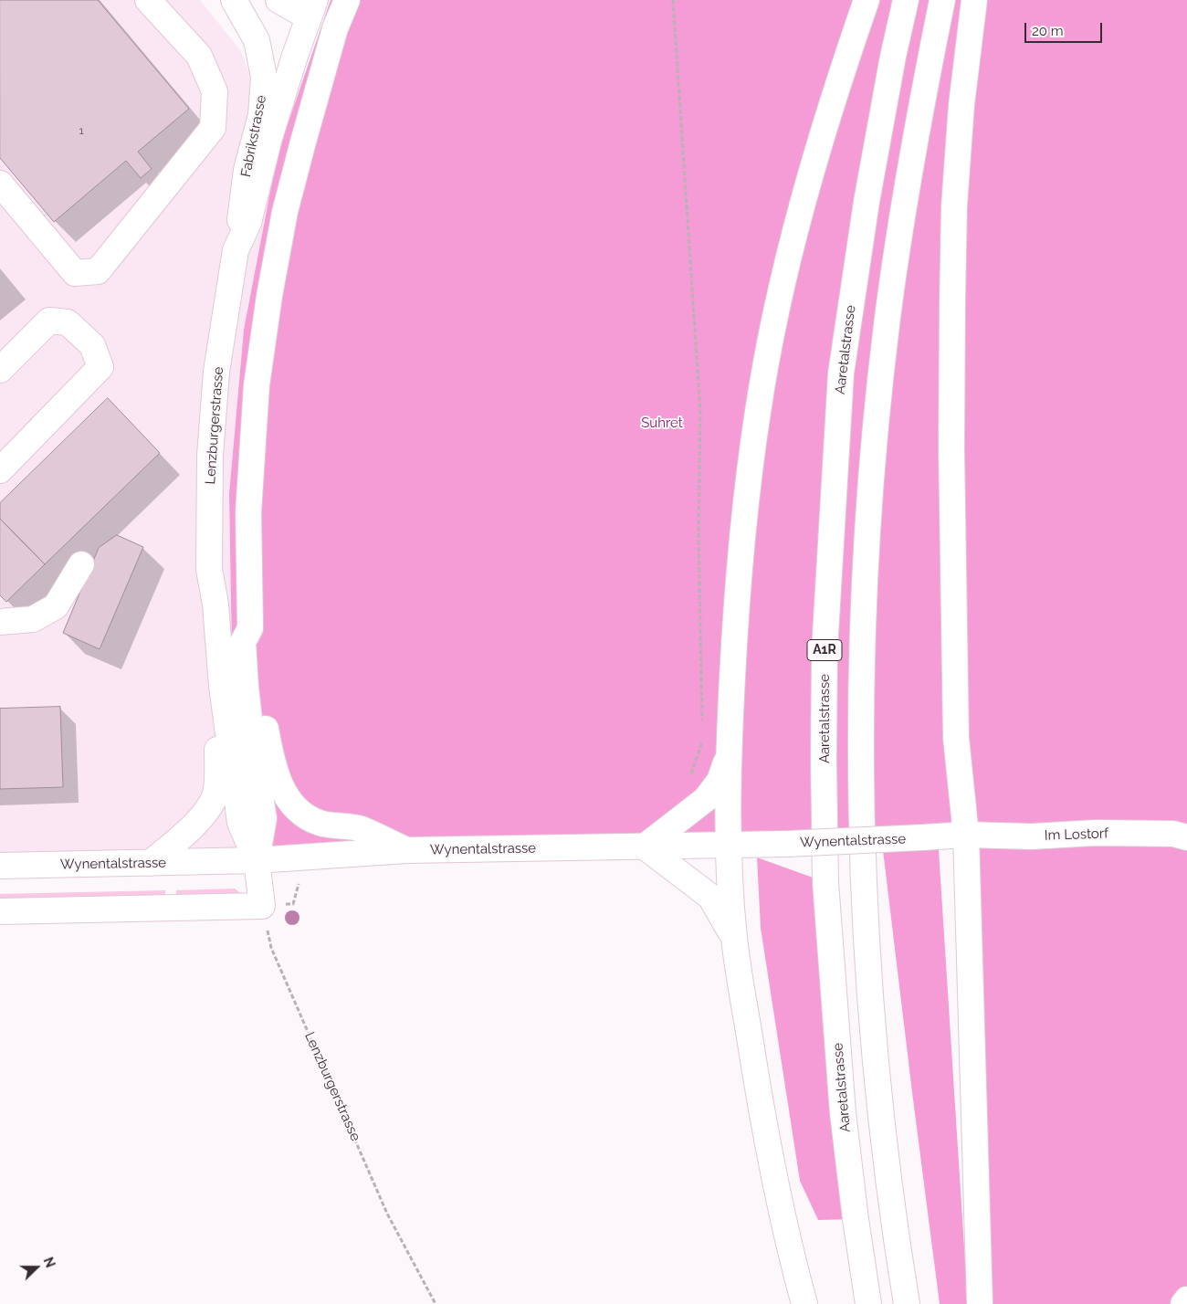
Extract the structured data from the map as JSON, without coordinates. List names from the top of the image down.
{
  "streets": {
    "main road": [
      "Fabrikstrasse",
      "Aaretalstrasse",
      "Lenzburgerstrasse",
      "A1R",
      "Im Lostorf",
      "Wynentalstrasse"
    ]
  },
  "crossings": [
    ["Fabrikstrasse", "Lenzburgerstrasse"],
    ["Lenzburgerstrasse", "Wynentalstrasse"],
    ["Im Lostorf", "Wynentalstrasse"]
  ],
  "parks": ["Suhret"],
  "house_numbers": ["1"],
  "scale_bar": "20 m",
  "north": "right"
}
